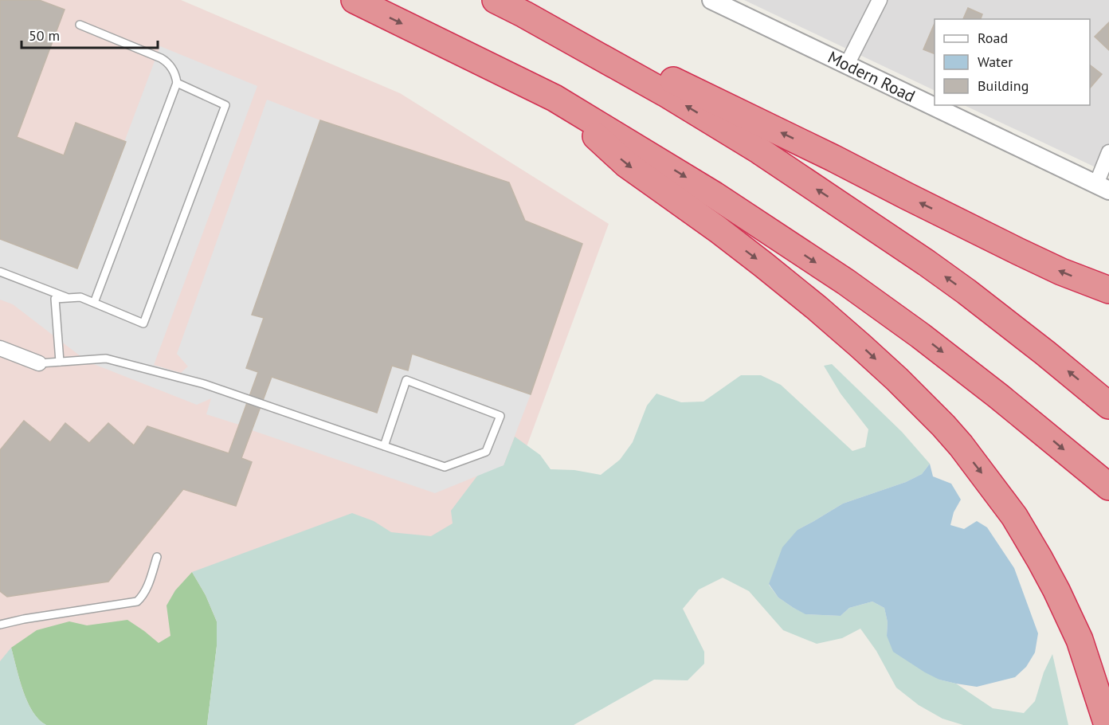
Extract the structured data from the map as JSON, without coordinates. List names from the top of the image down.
{
  "streets": {
    "street": ["Modern Road"]
  },
  "legend": ["Road", "Water", "Building"],
  "scale_bar": "50 m"
}
